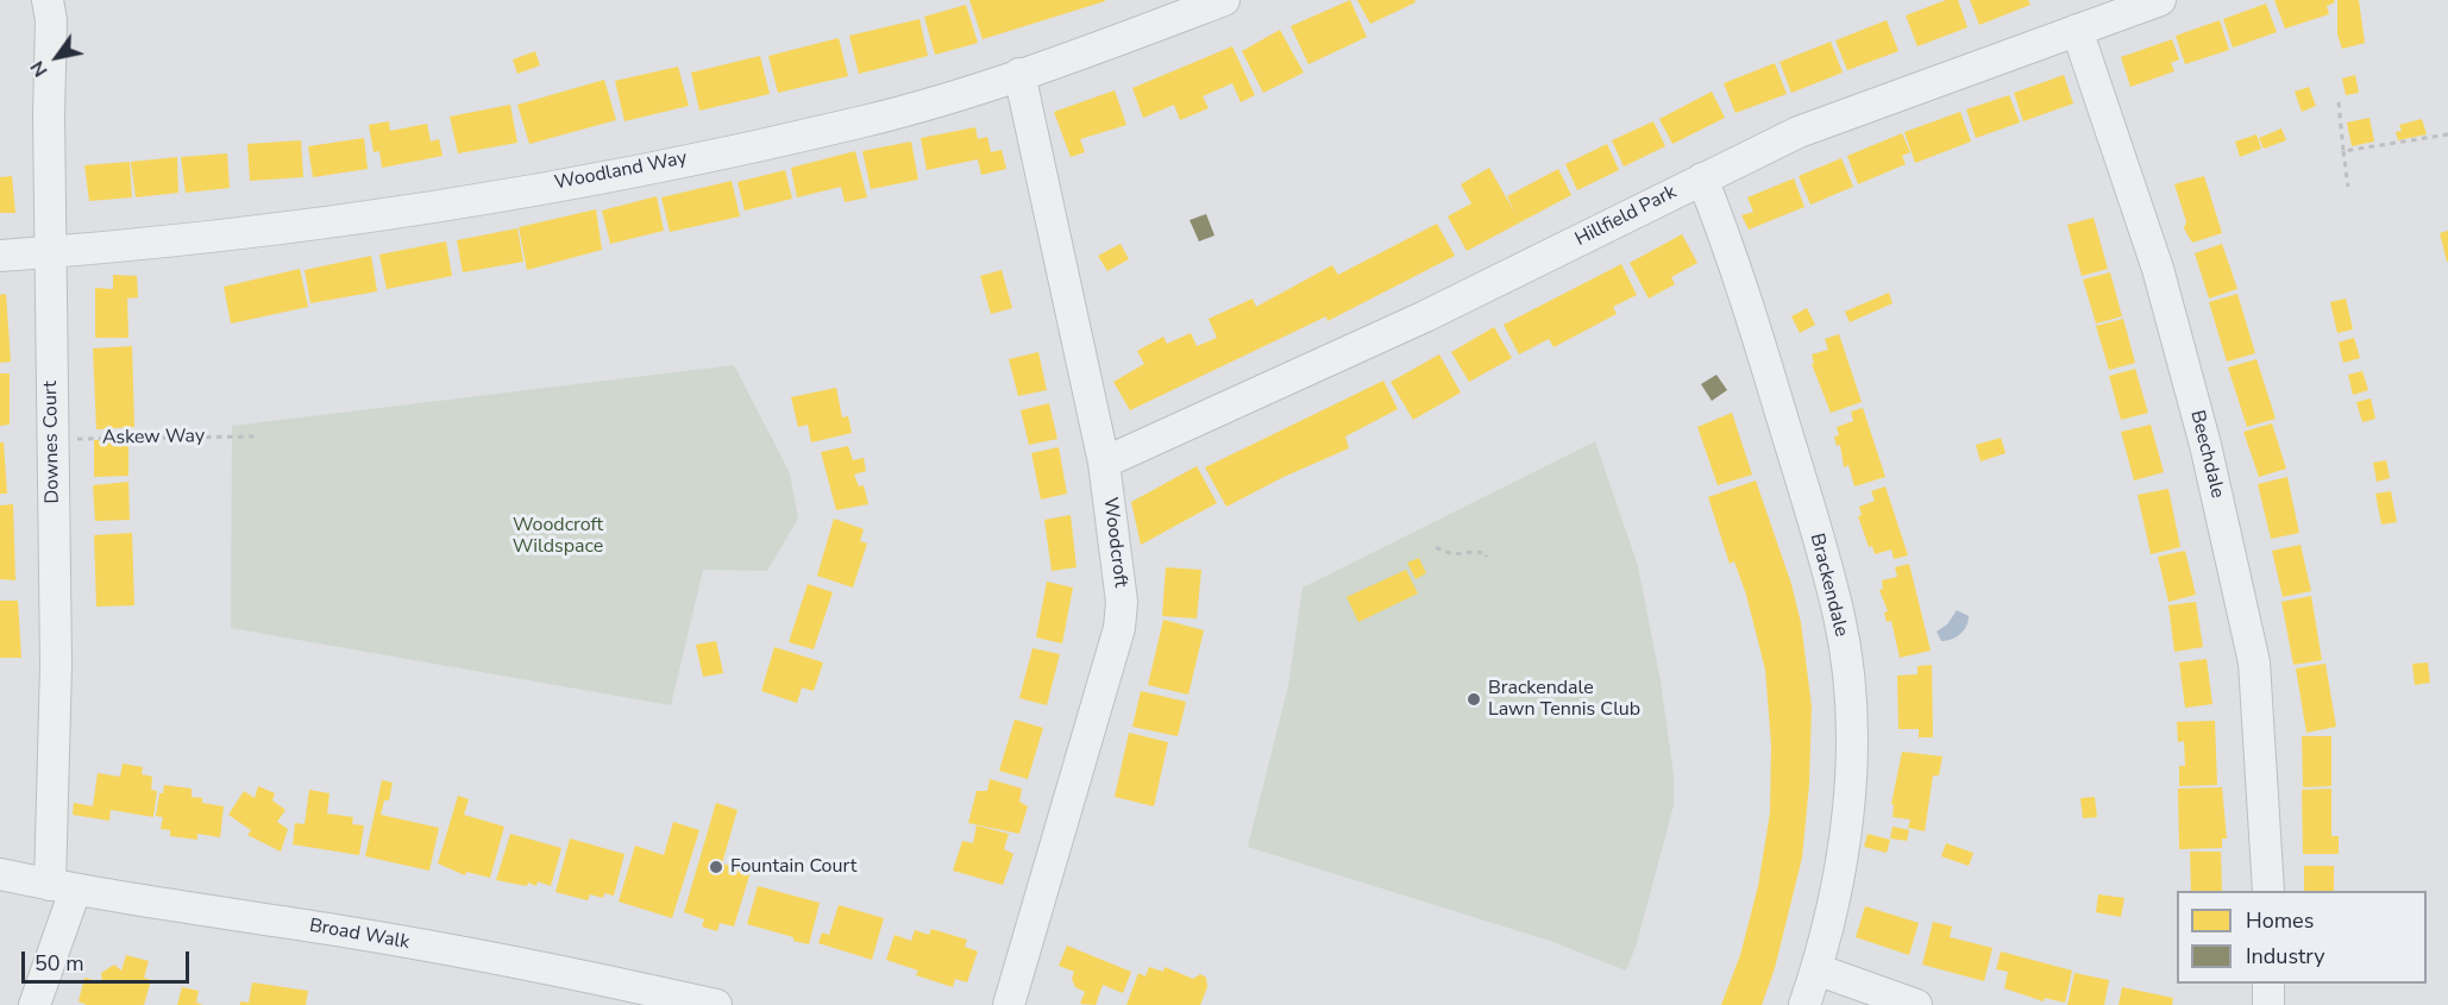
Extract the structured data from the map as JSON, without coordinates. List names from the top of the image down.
{
  "streets": {
    "street": [
      "Woodland Way",
      "Hillfield Park",
      "Downes Court",
      "Beechdale",
      "Woodcroft",
      "Brackendale",
      "Broad Walk"
    ],
    "path": ["Askew Way"]
  },
  "crossings": [
    ["Woodland Way", "Downes Court"],
    ["Woodland Way", "Woodcroft"],
    ["Hillfield Park", "Beechdale"],
    ["Hillfield Park", "Woodcroft"],
    ["Hillfield Park", "Brackendale"],
    ["Askew Way", "Downes Court"],
    ["Downes Court", "Broad Walk"]
  ],
  "parks": ["Woodcroft Wildspace"],
  "places": ["Brackendale Lawn Tennis Club", "Fountain Court"],
  "legend": ["Homes", "Industry"],
  "scale_bar": "50 m",
  "north": "bottom left"
}
